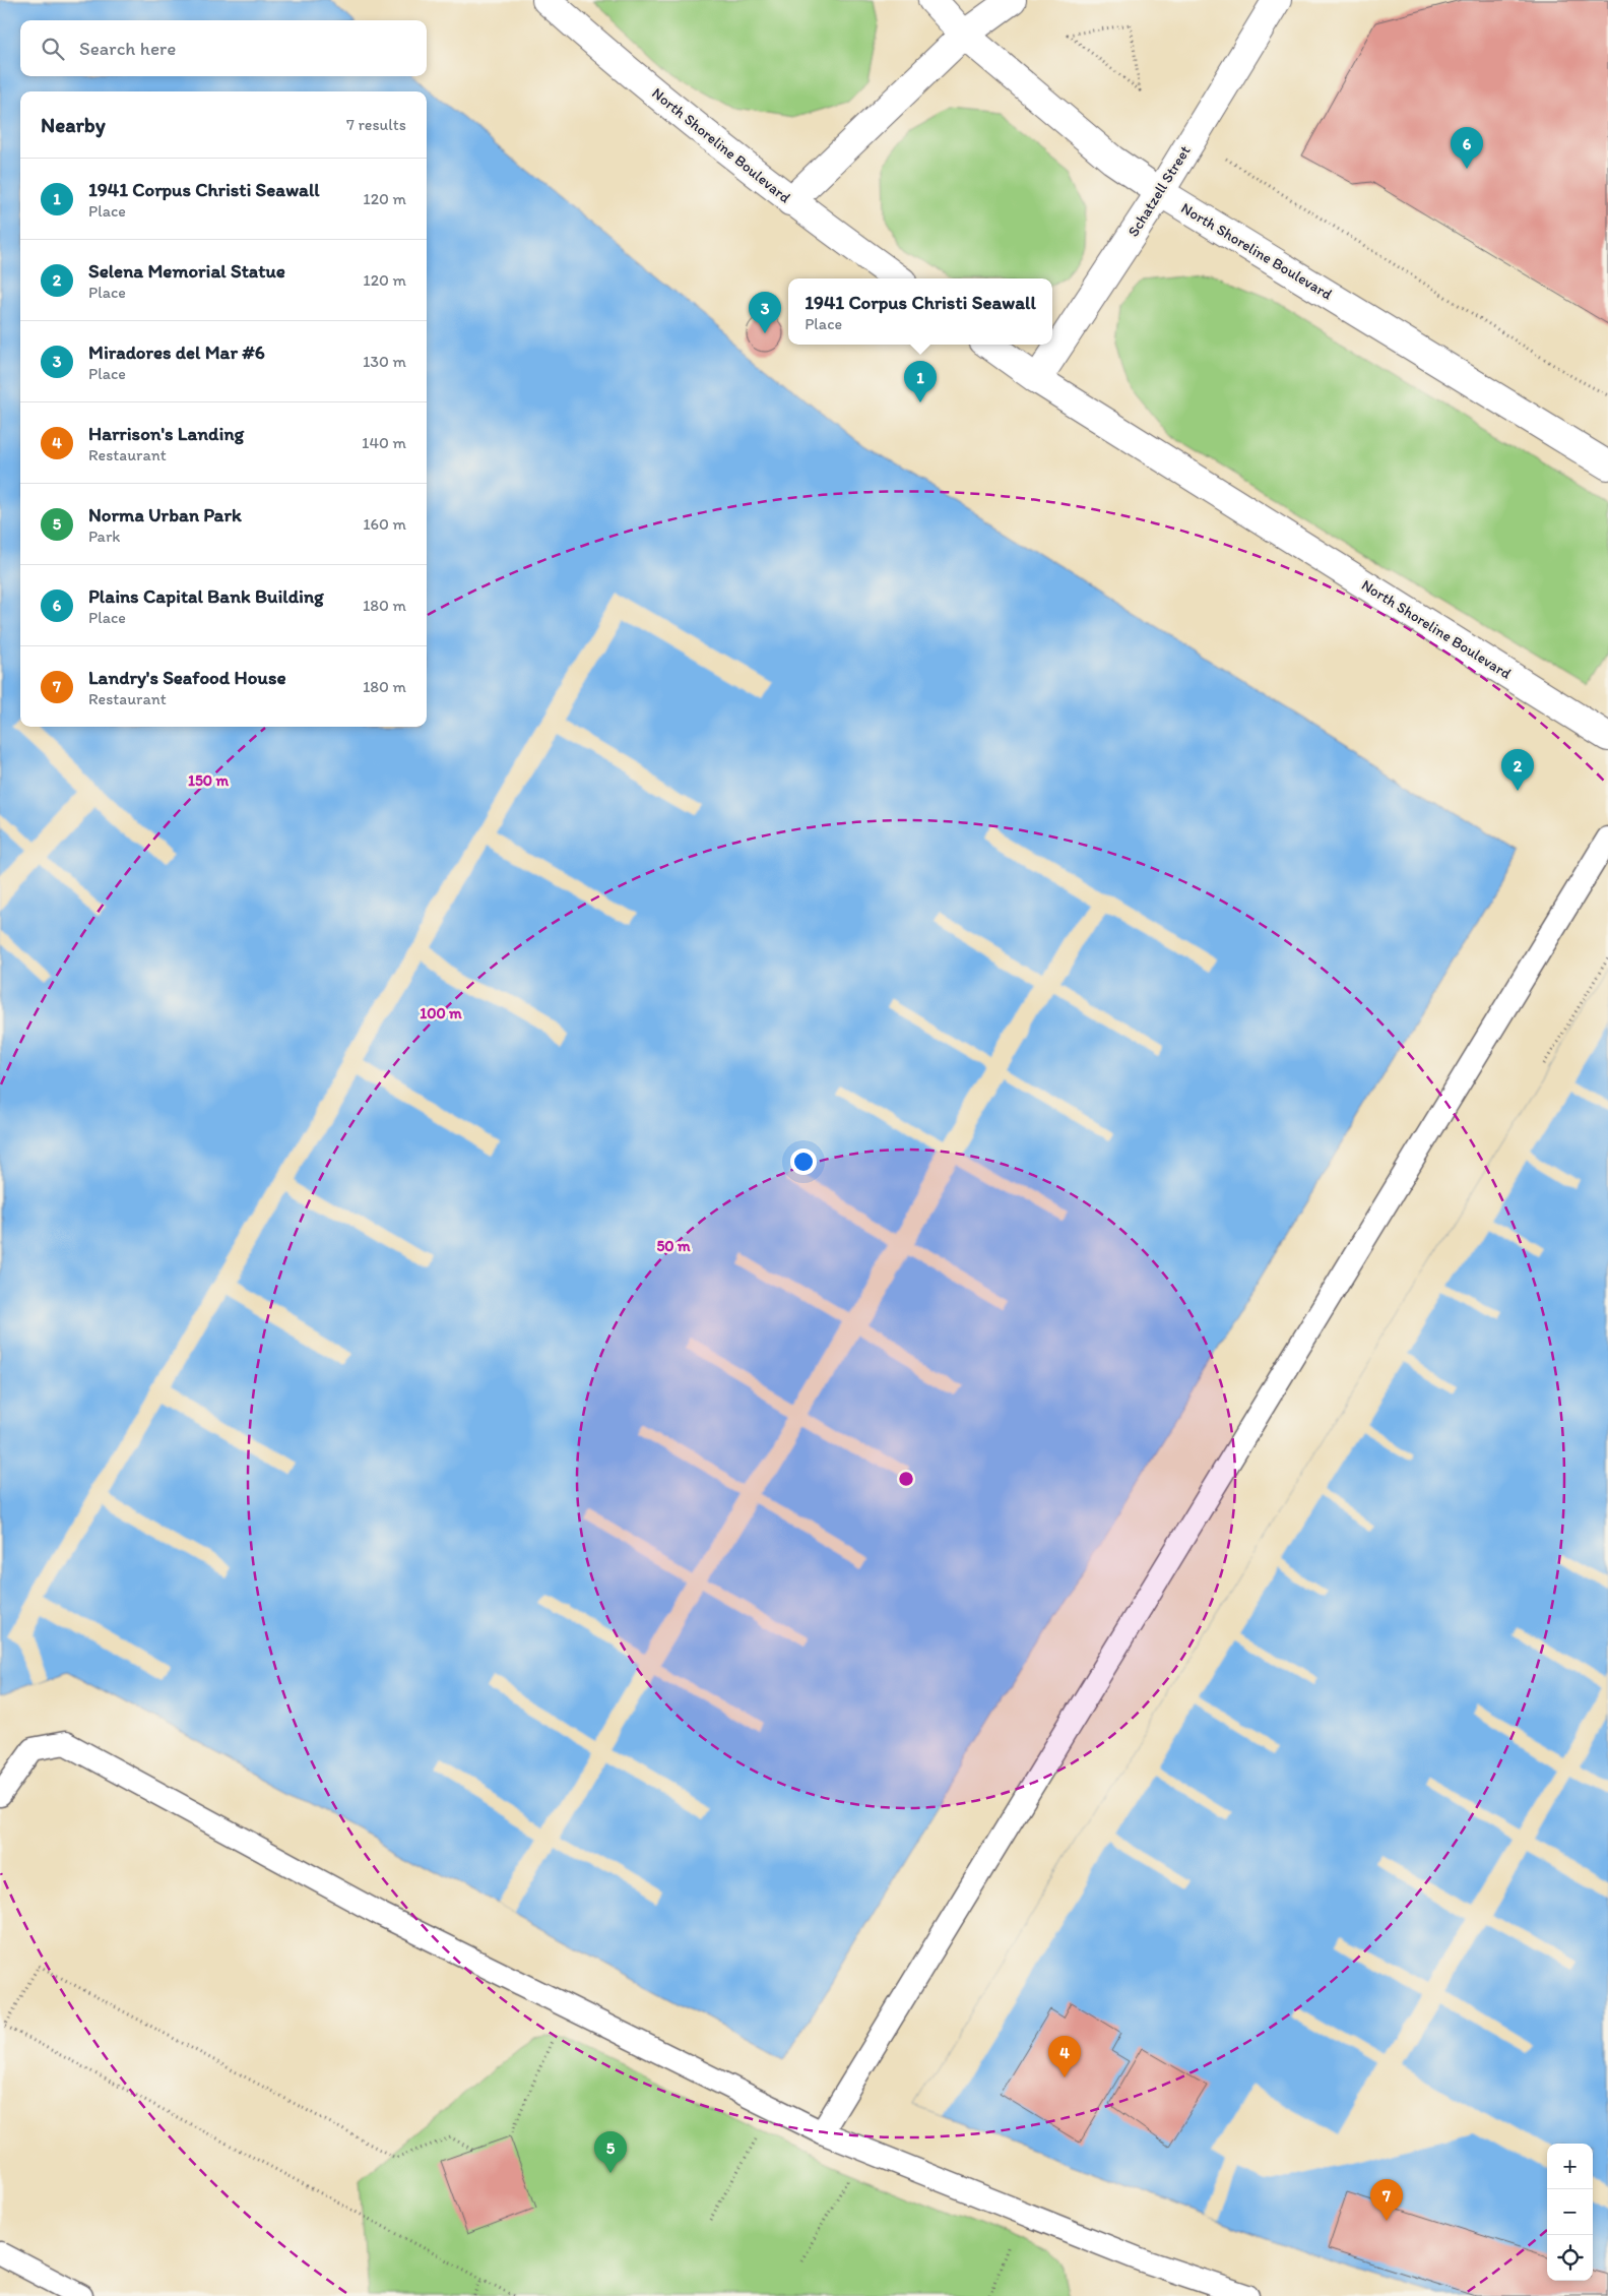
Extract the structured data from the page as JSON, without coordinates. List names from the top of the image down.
{
  "streets": {
    "main road": ["North Shoreline Boulevard", "Schatzell Street"]
  },
  "crossings": [
    ["North Shoreline Boulevard", "Schatzell Street"]
  ],
  "page": {
    "search": "Search here",
    "heading": ["Nearby", "7 results"],
    "pins": [
      "6",
      "3",
      "1",
      "2",
      "4",
      "5",
      "7"
    ],
    "list": [
      {
        "mark": "1",
        "name": "1941 Corpus Christi Seawall",
        "note": "Place",
        "value": "120 m"
      },
      {
        "mark": "2",
        "name": "Selena Memorial Statue",
        "note": "Place",
        "value": "120 m"
      },
      {
        "mark": "3",
        "name": "Miradores del Mar #6",
        "note": "Place",
        "value": "130 m"
      },
      {
        "mark": "4",
        "name": "Harrison's Landing",
        "note": "Restaurant",
        "value": "140 m"
      },
      {
        "mark": "5",
        "name": "Norma Urban Park",
        "note": "Park",
        "value": "160 m"
      },
      {
        "mark": "6",
        "name": "Plains Capital Bank Building",
        "note": "Place",
        "value": "180 m"
      },
      {
        "mark": "7",
        "name": "Landry's Seafood House",
        "note": "Restaurant",
        "value": "180 m"
      }
    ],
    "popup": ["1941 Corpus Christi Seawall", "Place"],
    "map_buttons": ["+", "−"]
  },
  "rings": ["150 m", "100 m", "50 m"]
}
